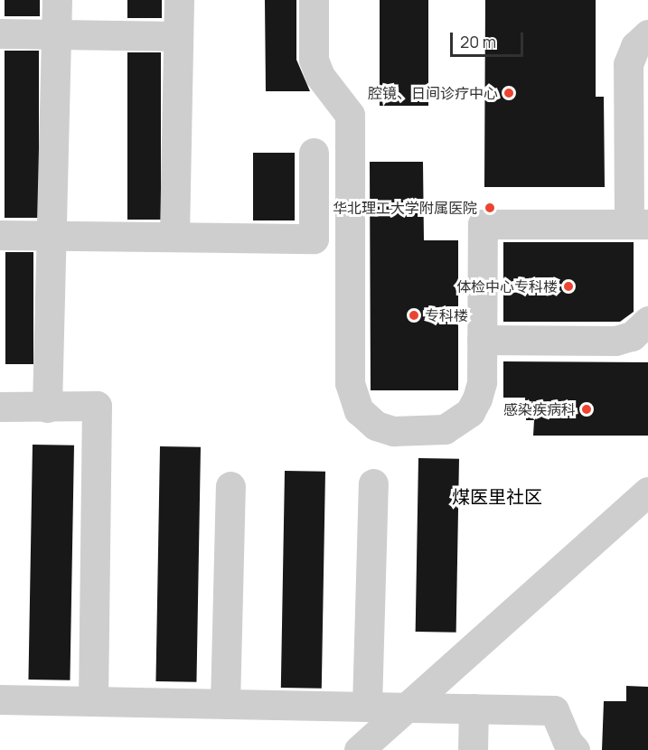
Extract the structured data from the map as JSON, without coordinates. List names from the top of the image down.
{
  "districts": ["煤医里社区"],
  "places": [
    "腔镜、日间诊疗中心",
    "华北理工大学附属医院",
    "体检中心专科楼",
    "专科楼",
    "感染疾病科"
  ],
  "scale_bar": "20 m"
}
